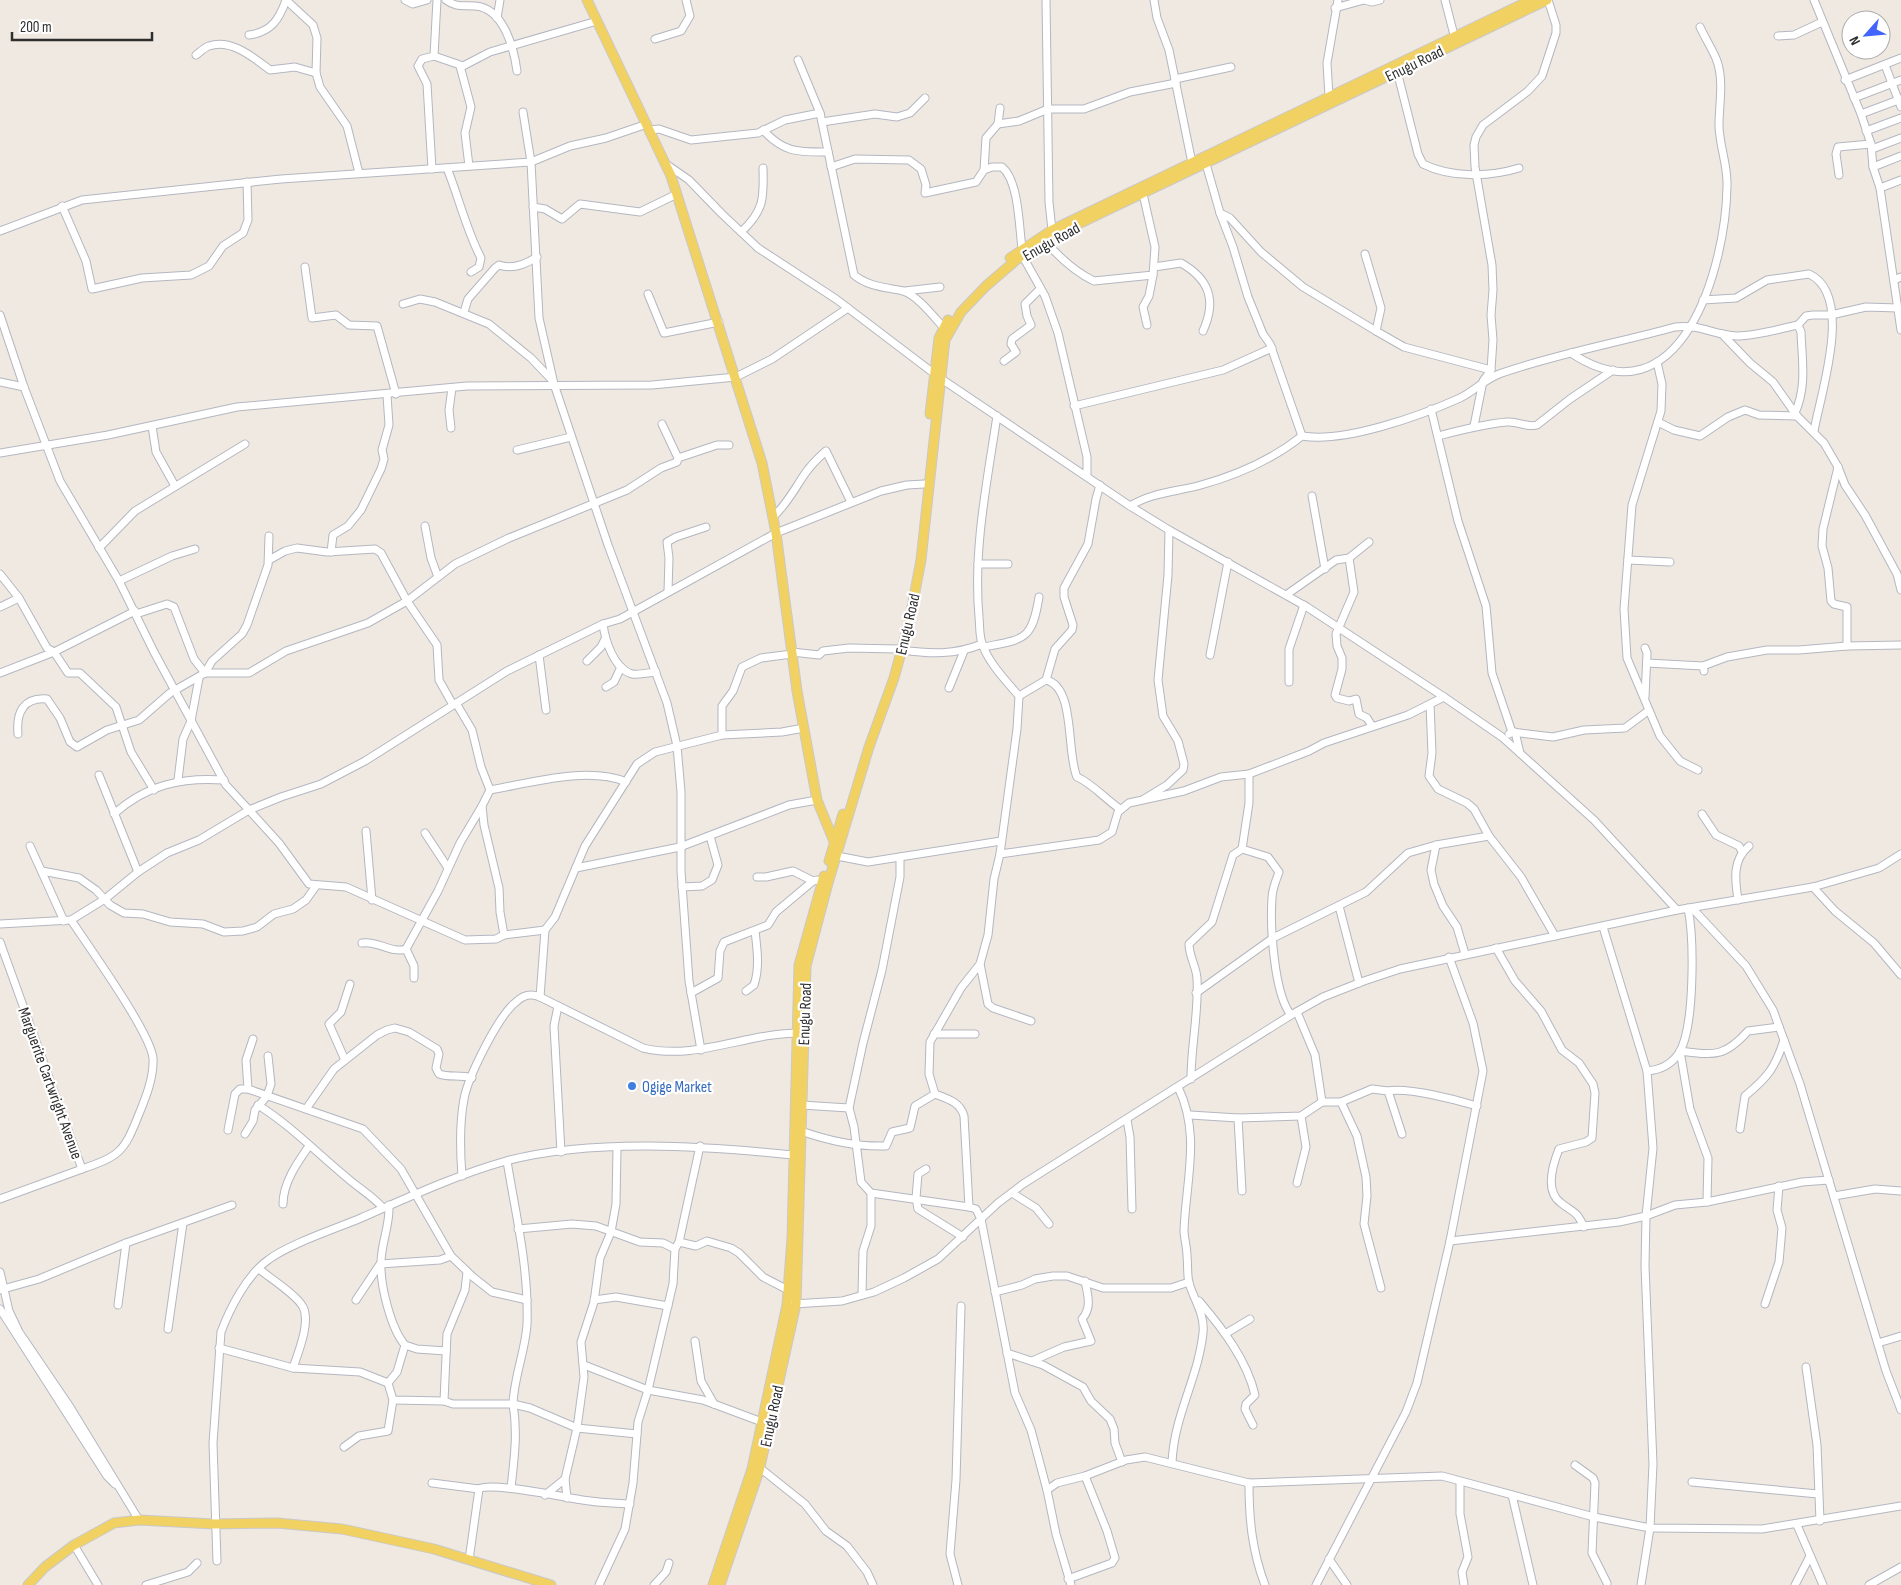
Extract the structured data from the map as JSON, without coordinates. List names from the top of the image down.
{
  "streets": {
    "main road": ["Enugu Road"],
    "street": ["Marguerite Cartwright Avenue"]
  },
  "places": ["Ogige Market"],
  "scale_bar": "200 m",
  "north": "bottom left"
}
